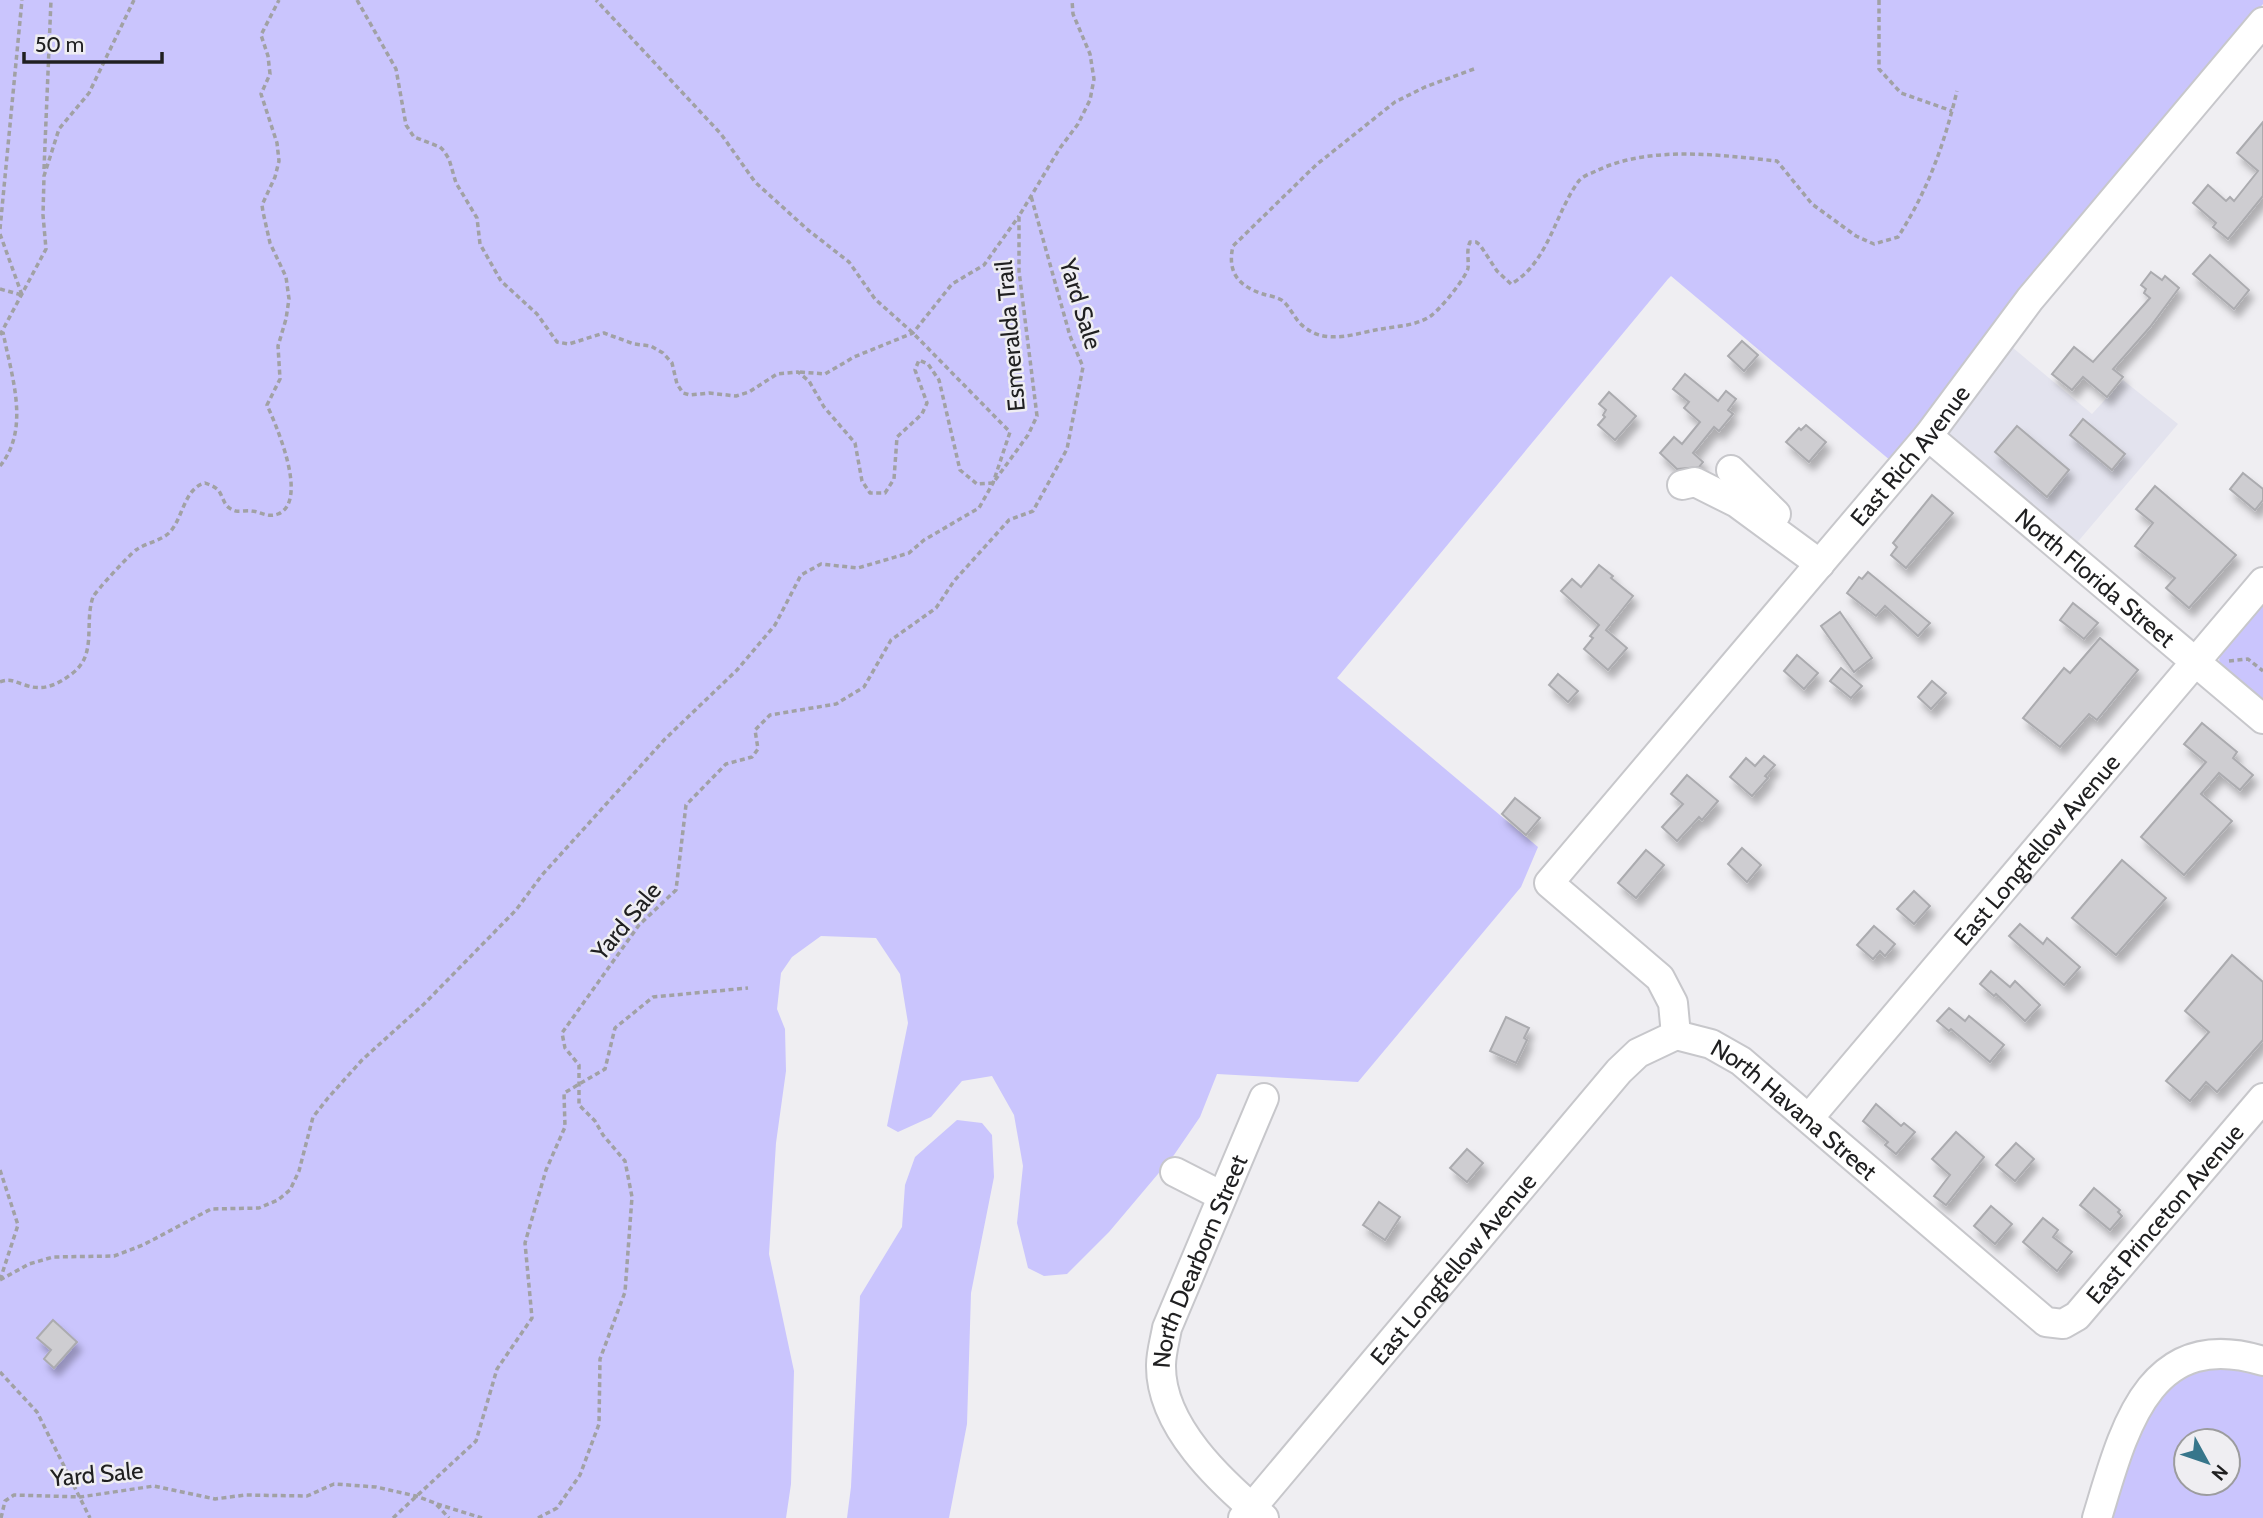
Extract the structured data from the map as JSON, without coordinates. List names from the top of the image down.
{
  "streets": {
    "street": [
      "East Rich Avenue",
      "North Florida Street",
      "East Longfellow Avenue",
      "North Havana Street",
      "East Princeton Avenue",
      "North Dearborn Street"
    ],
    "path": ["Yard Sale", "Esmeralda Trail"]
  },
  "crossings": [
    ["East Rich Avenue", "North Florida Street"],
    ["East Rich Avenue", "North Havana Street"],
    ["North Florida Street", "East Longfellow Avenue"],
    ["East Longfellow Avenue", "North Havana Street"],
    ["East Longfellow Avenue", "North Dearborn Street"],
    ["North Havana Street", "East Princeton Avenue"]
  ],
  "scale_bar": "50 m",
  "north": "bottom right"
}
